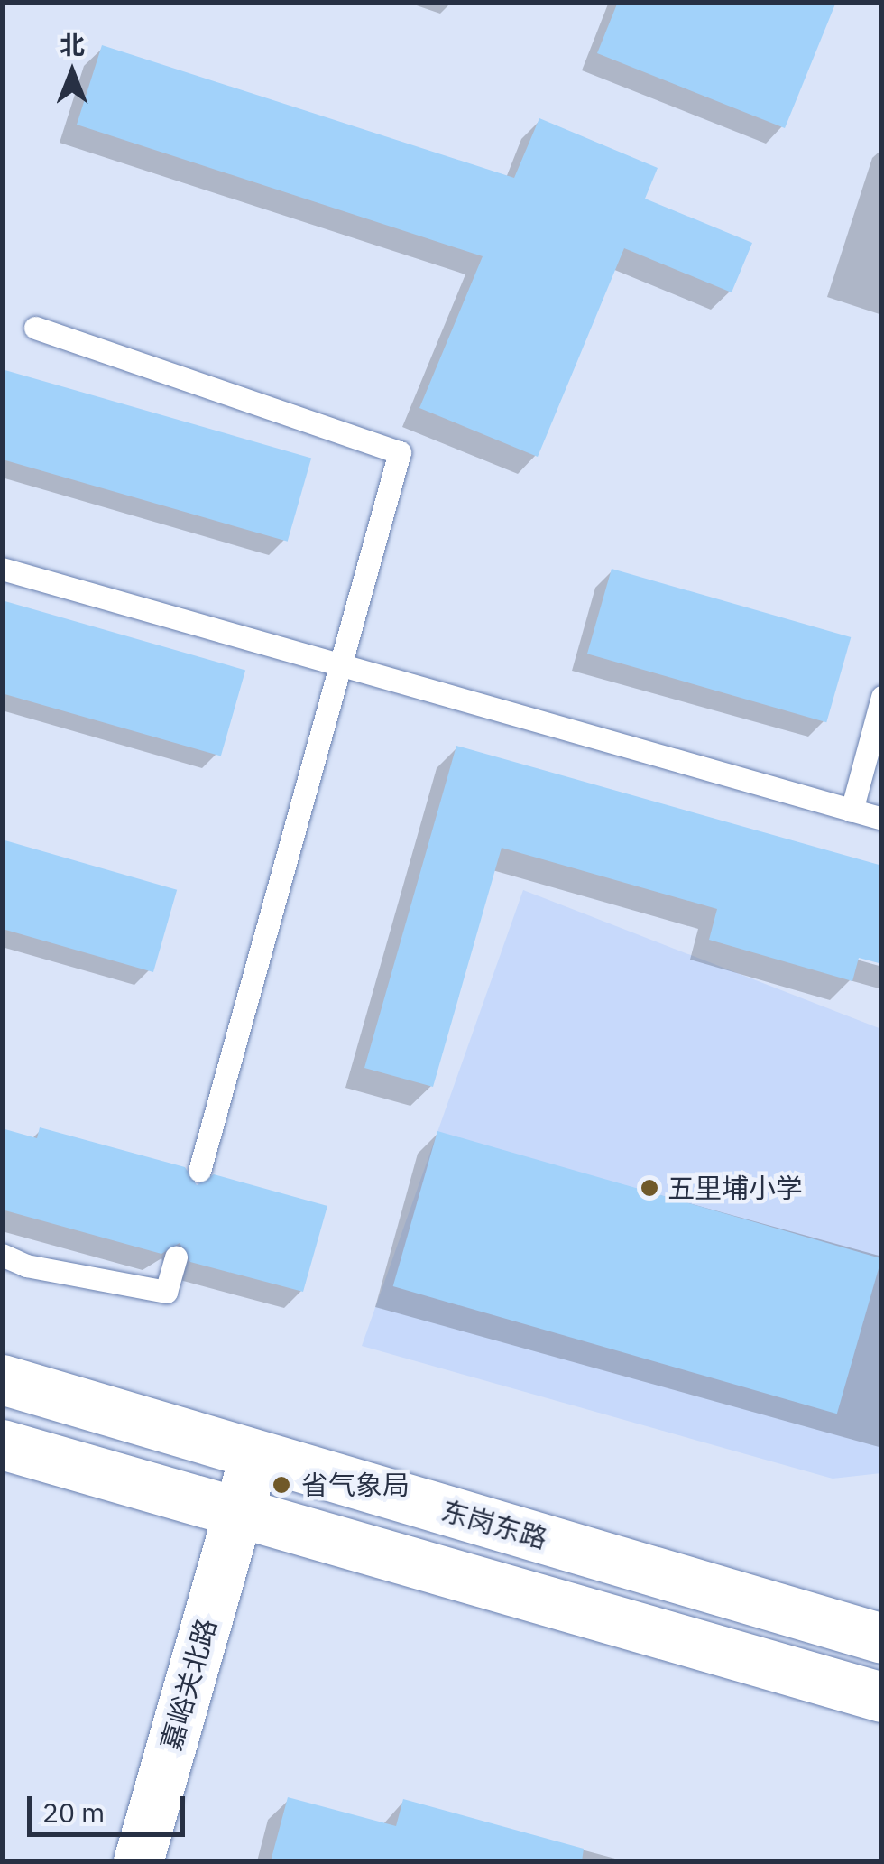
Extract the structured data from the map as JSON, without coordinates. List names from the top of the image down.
{
  "streets": {
    "main road": ["东岗东路", "嘉峪关北路"]
  },
  "crossings": [
    ["东岗东路", "嘉峪关北路"]
  ],
  "places": ["五里埔小学", "省气象局"],
  "scale_bar": "20 m",
  "north": "top"
}
